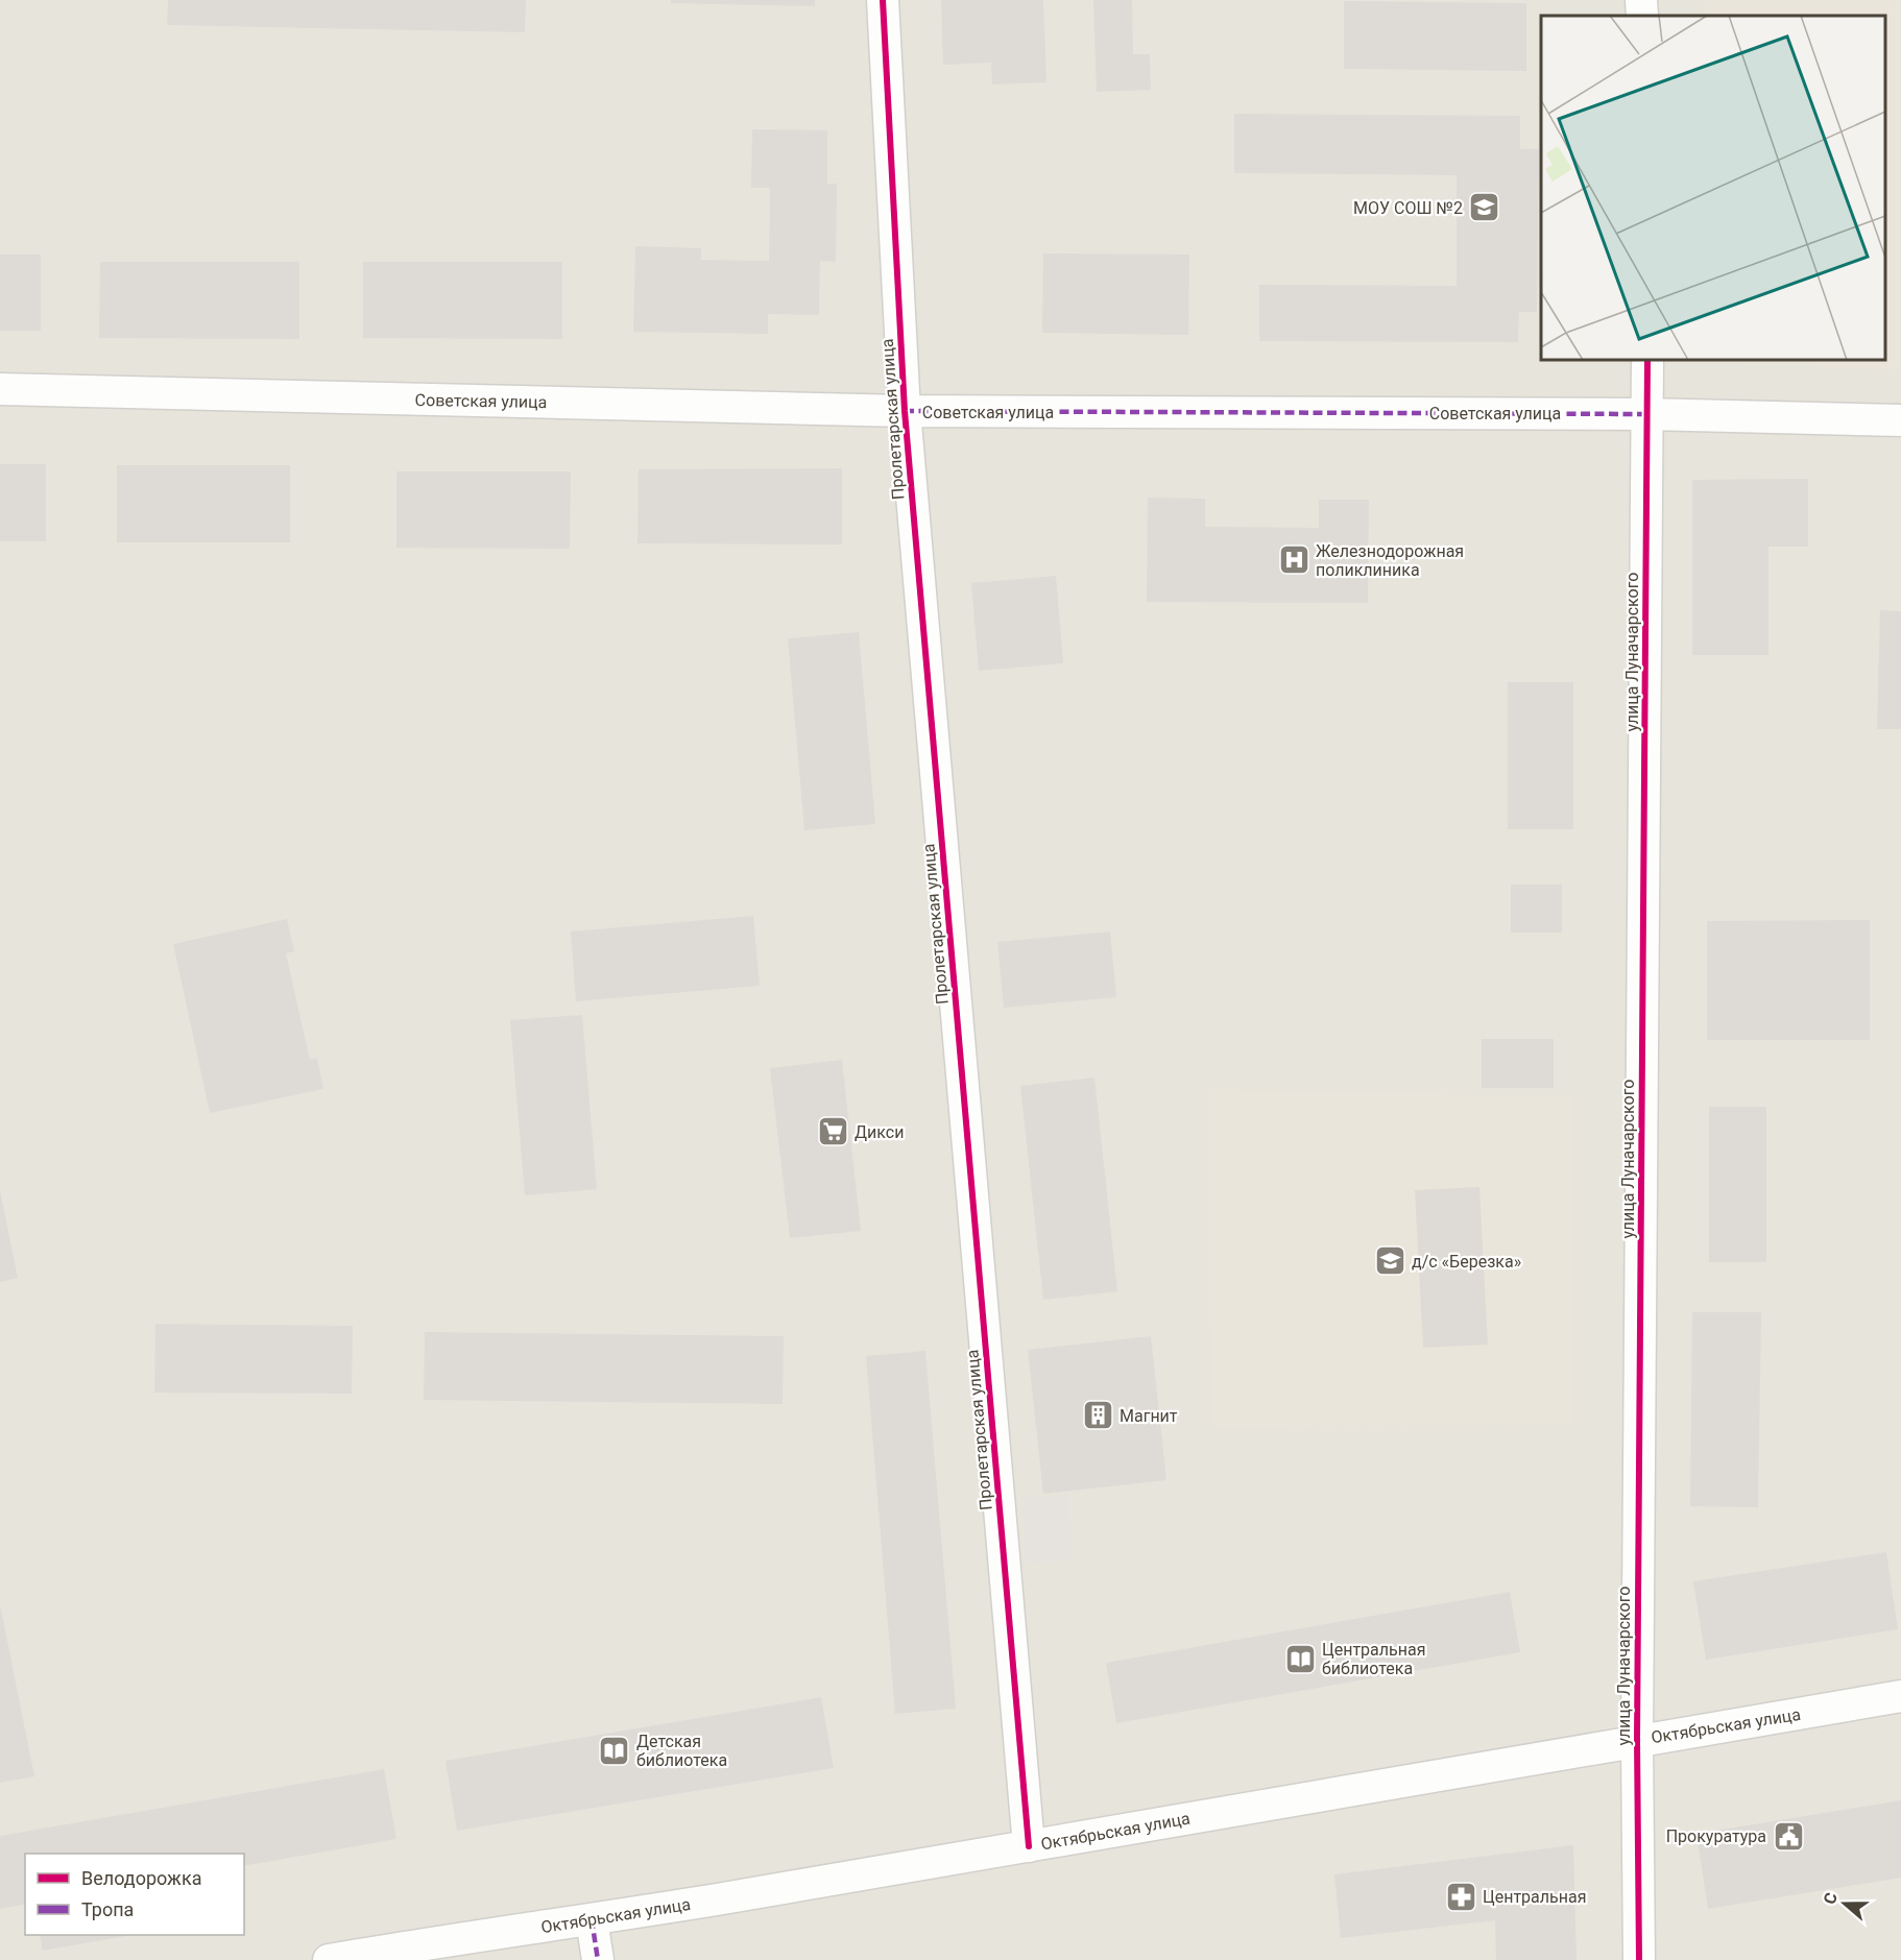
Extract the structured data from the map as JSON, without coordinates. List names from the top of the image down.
{
  "streets": {
    "street": [
      "Советская улица",
      "Пролетарская улица",
      "улица Луначарского",
      "Октябрьская улица"
    ]
  },
  "crossings": [
    ["Советская улица", "Пролетарская улица"],
    ["Советская улица", "улица Луначарского"],
    ["Пролетарская улица", "Октябрьская улица"],
    ["улица Луначарского", "Октябрьская улица"]
  ],
  "places": {
    "school or university": ["МОУ СОШ №2", "д/с «Березка»"],
    "hospital": ["Железнодорожная поликлиника"],
    "supermarket": ["Дикси"],
    "building": ["Магнит"],
    "library": ["Центральная библиотека", "Детская библиотека"],
    "public building": ["Прокуратура"],
    "pharmacy": ["Центральная"]
  },
  "legend": ["Велодорожка", "Тропа"],
  "north": "left"
}
